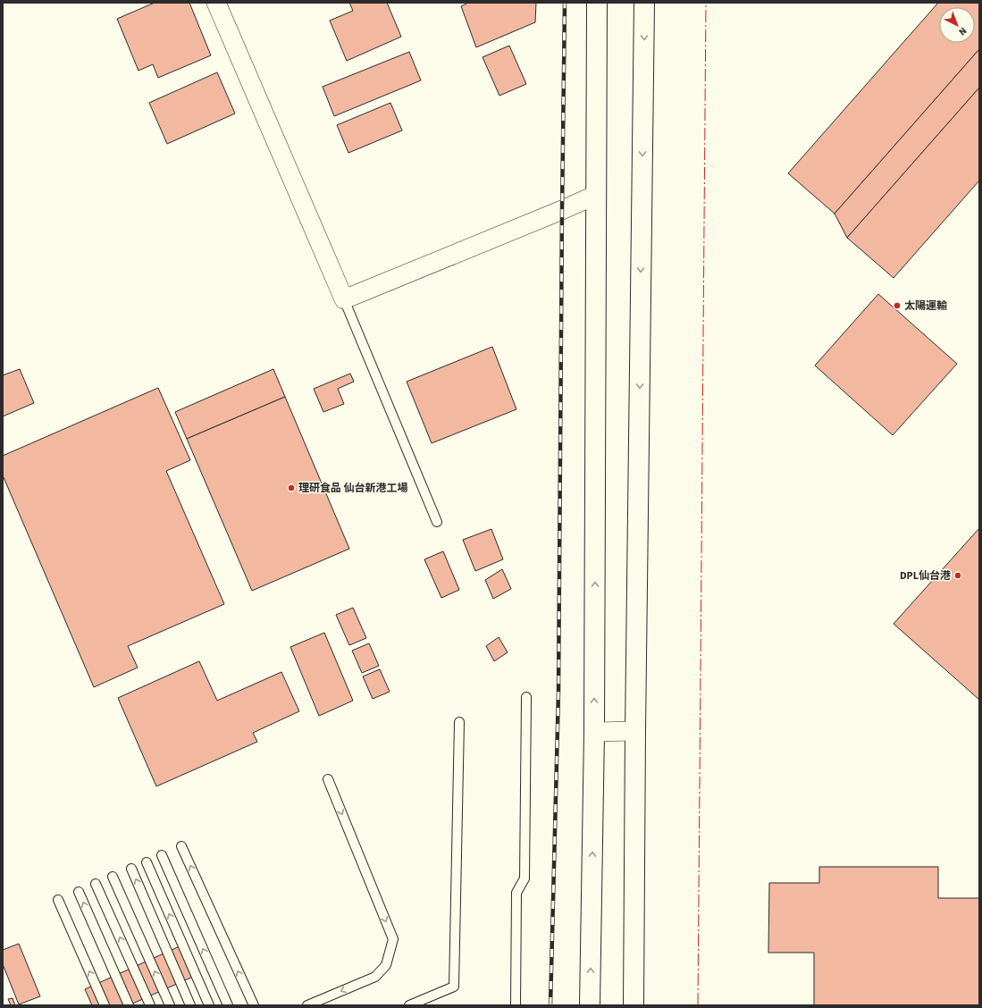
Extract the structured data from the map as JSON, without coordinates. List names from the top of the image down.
{
  "places": ["太陽運輸", "理研食品 仙台新港工場", "DPL仙台港"],
  "north": "bottom right"
}
